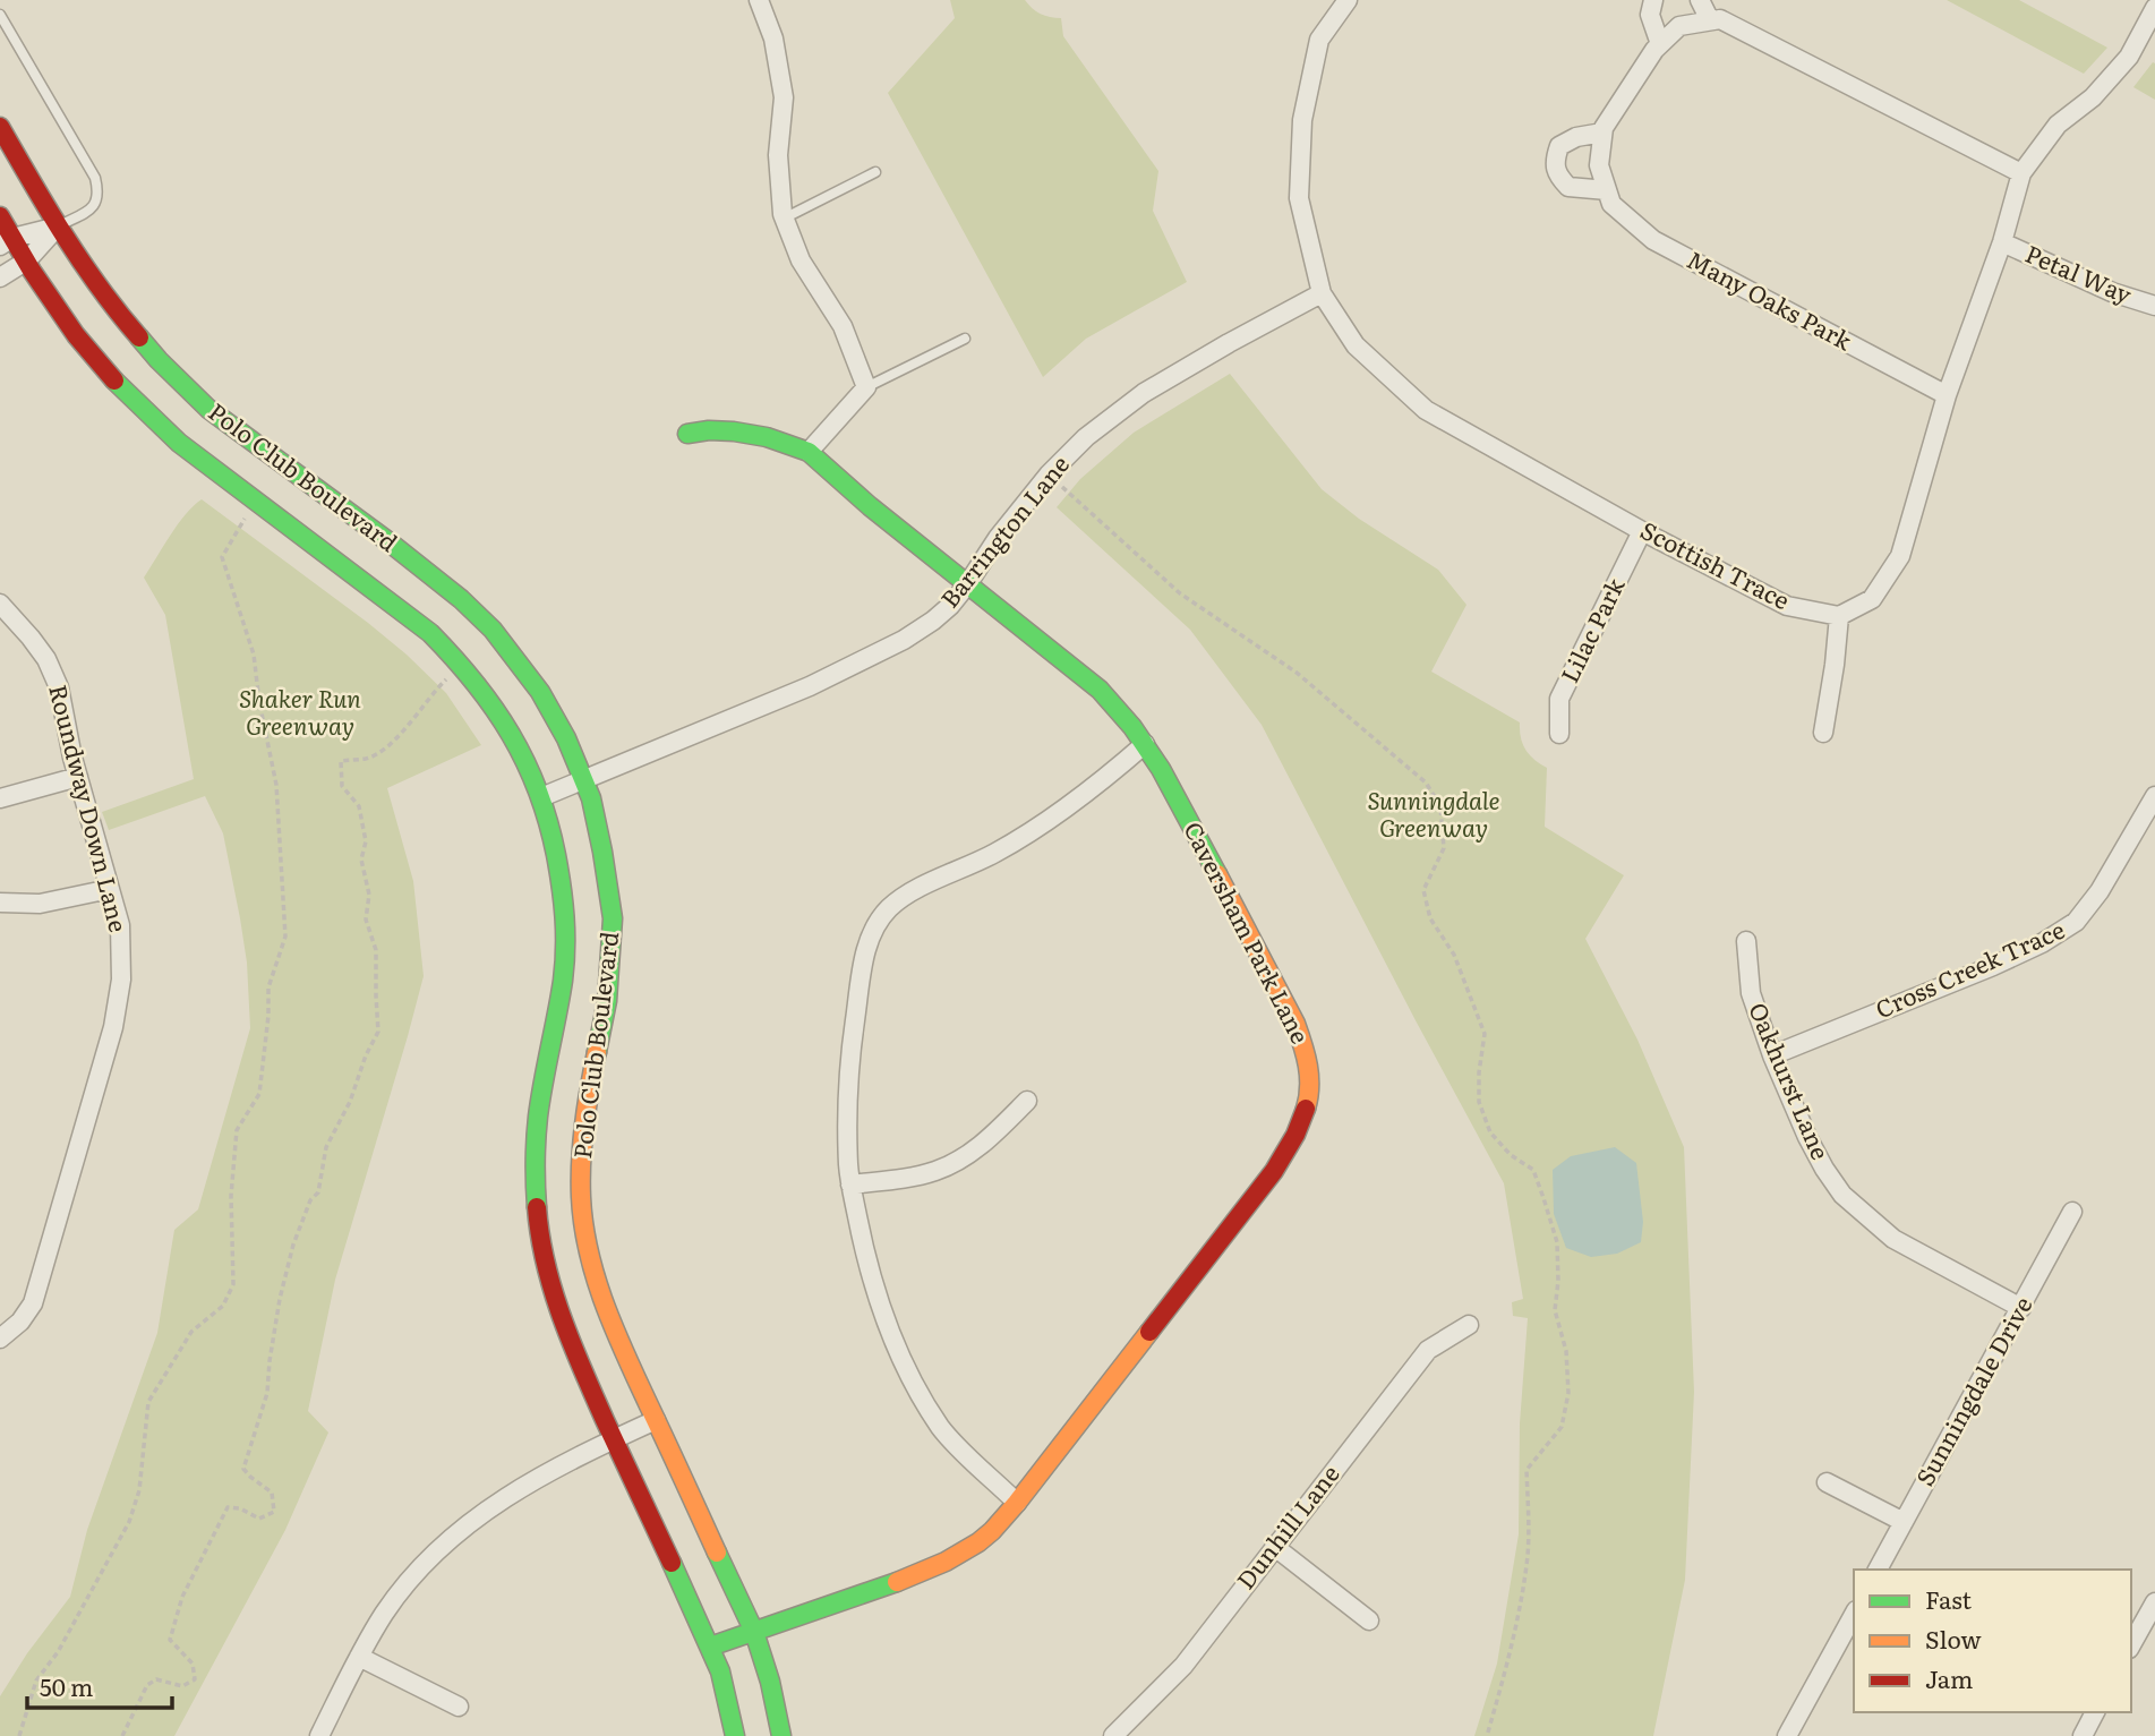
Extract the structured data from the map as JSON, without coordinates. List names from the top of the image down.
{
  "streets": {
    "street": [
      "Petal Way",
      "Many Oaks Park",
      "Polo Club Boulevard",
      "Barrington Lane",
      "Scottish Trace",
      "Lilac Park",
      "Roundway Down Lane",
      "Caversham Park Lane",
      "Cross Creek Trace",
      "Oakhurst Lane",
      "Sunningdale Drive",
      "Dunhill Lane"
    ]
  },
  "crossings": [
    ["Polo Club Boulevard", "Barrington Lane"],
    ["Polo Club Boulevard", "Caversham Park Lane"],
    ["Barrington Lane", "Scottish Trace"],
    ["Barrington Lane", "Caversham Park Lane"],
    ["Scottish Trace", "Lilac Park"],
    ["Cross Creek Trace", "Oakhurst Lane"],
    ["Oakhurst Lane", "Sunningdale Drive"]
  ],
  "parks": ["Shaker Run Greenway", "Sunningdale Greenway"],
  "legend": ["Fast", "Slow", "Jam"],
  "scale_bar": "50 m"
}
